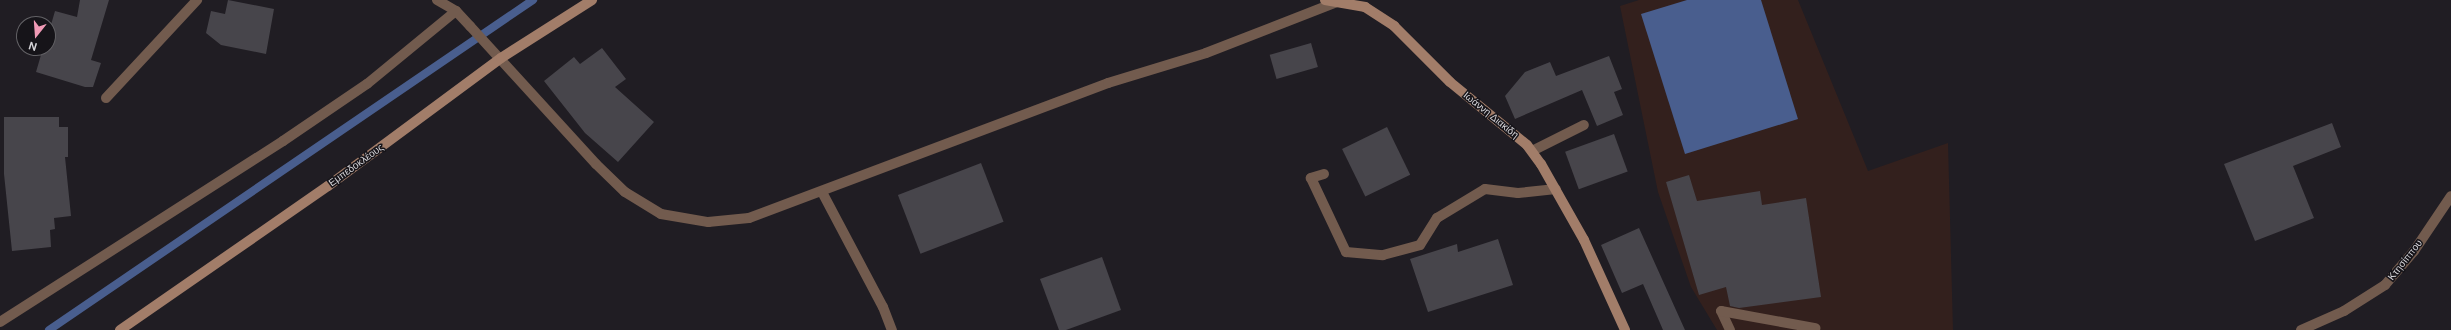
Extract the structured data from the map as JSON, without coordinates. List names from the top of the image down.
{
  "streets": {
    "street": ["Ιωάννη Διακίδη", "Εμπεδοκλέους", "Κτησίππου"]
  },
  "north": "bottom"
}
